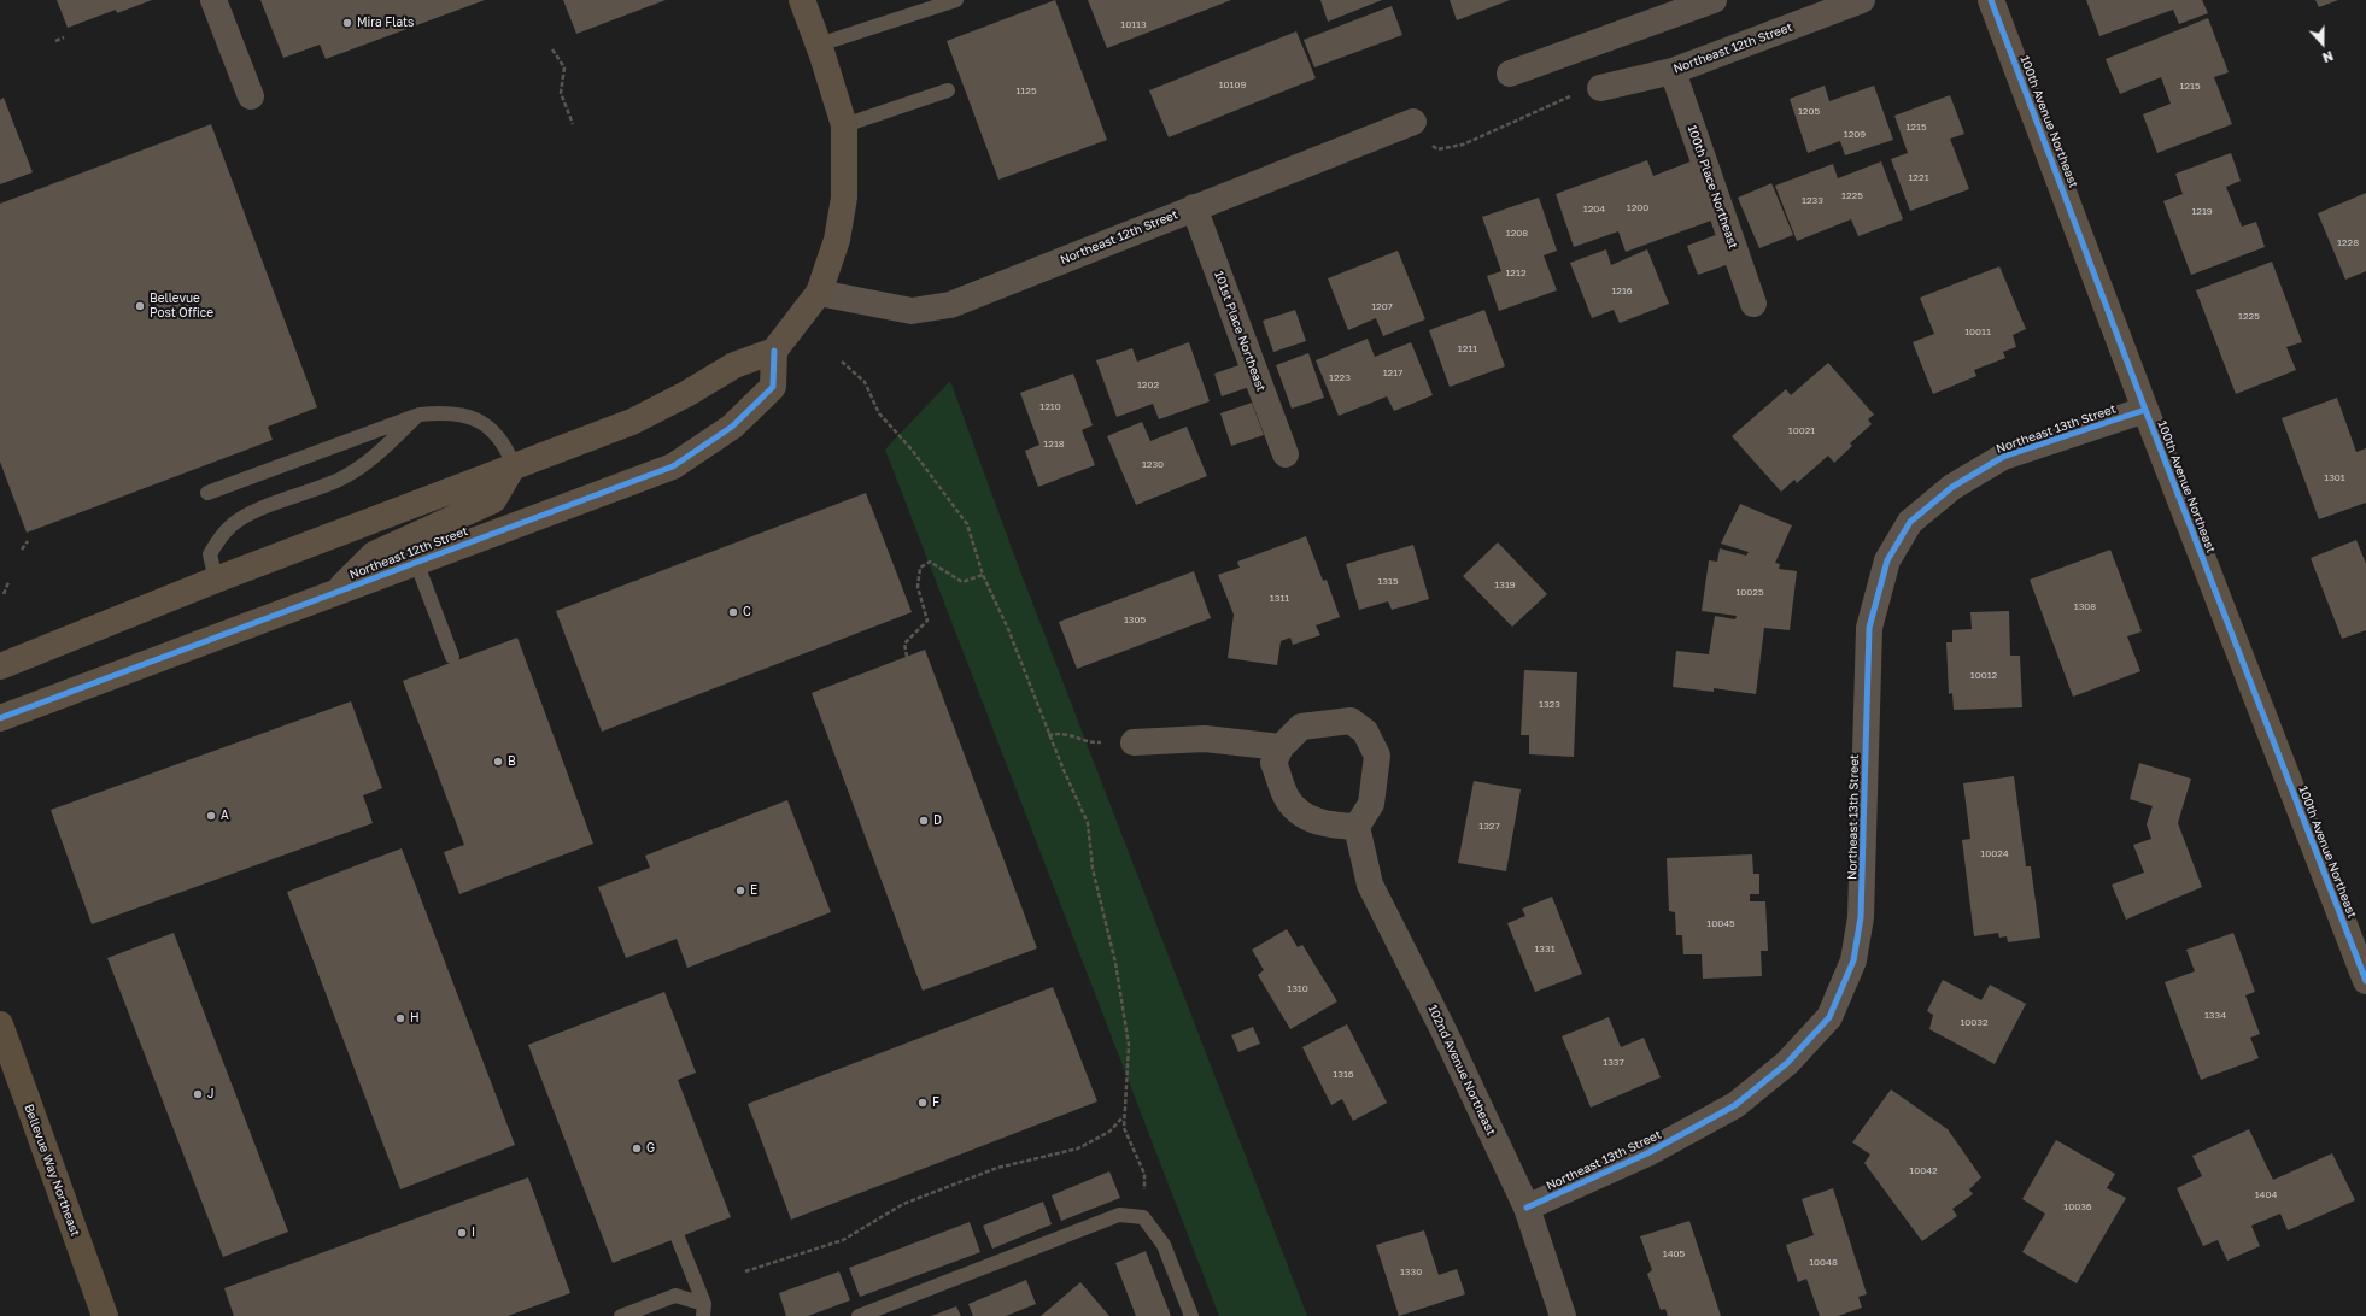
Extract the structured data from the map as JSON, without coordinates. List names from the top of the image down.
{
  "streets": {
    "main road": ["Bellevue Way Northeast"],
    "street": [
      "Northeast 12th Street",
      "100th Avenue Northeast",
      "100th Place Northeast",
      "101st Place Northeast",
      "Northeast 13th Street",
      "102nd Avenue Northeast"
    ]
  },
  "crossings": [
    ["Northeast 12th Street", "100th Place Northeast"],
    ["Northeast 12th Street", "101st Place Northeast"],
    ["100th Avenue Northeast", "Northeast 13th Street"],
    ["Northeast 13th Street", "102nd Avenue Northeast"]
  ],
  "places": [
    "Mira Flats",
    "Bellevue Post Office",
    "C",
    "B",
    "A",
    "D",
    "E",
    "H",
    "J",
    "F",
    "G",
    "I"
  ],
  "house_numbers": [
    "10113",
    "10109",
    "1215",
    "1125",
    "1205",
    "1215",
    "1209",
    "1221",
    "1225",
    "1233",
    "1200",
    "1204",
    "1219",
    "1208",
    "1228",
    "1212",
    "1216",
    "1207",
    "1225",
    "10011",
    "1211",
    "1217",
    "1223",
    "1202",
    "1210",
    "10021",
    "1218",
    "1230",
    "1301",
    "1315",
    "1319",
    "10025",
    "1311",
    "1308",
    "1305",
    "10012",
    "1323",
    "1327",
    "10024",
    "10045",
    "1331",
    "1310",
    "1334",
    "10032",
    "1337",
    "1316",
    "10042",
    "1404",
    "10036",
    "1405",
    "10048",
    "1330"
  ],
  "north": "bottom"
}
